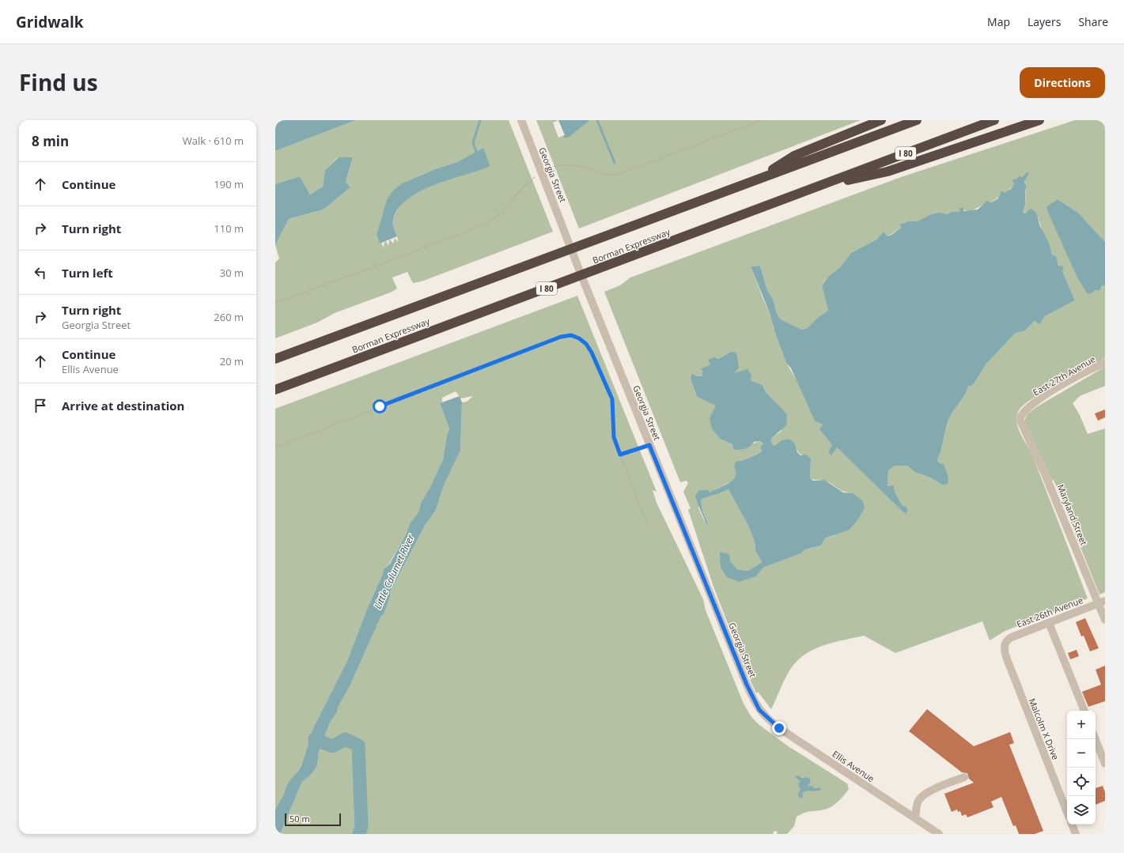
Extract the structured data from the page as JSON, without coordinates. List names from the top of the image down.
{
  "streets": {
    "highway": ["I 80", "Borman Expressway"],
    "street": [
      "Georgia Street",
      "East 27th Avenue",
      "Maryland Street",
      "East 26th Avenue",
      "Malcolm X Drive",
      "Ellis Avenue"
    ]
  },
  "crossings": [
    ["Georgia Street", "Ellis Avenue"],
    ["East 27th Avenue", "Maryland Street"],
    ["Maryland Street", "East 26th Avenue"],
    ["East 26th Avenue", "Malcolm X Drive"]
  ],
  "water": ["Little Calumet River"],
  "scale_bar": "50 m",
  "page": {
    "header": "Gridwalk",
    "nav": ["Map", "Layers", "Share"],
    "title": "Find us",
    "buttons": "Directions",
    "heading": ["8 min", "Walk · 610 m"],
    "list": [
      ["Continue", "190 m"],
      ["Turn right", "110 m"],
      ["Turn left", "30 m"],
      ["Turn right", "Georgia Street", "260 m"],
      ["Continue", "Ellis Avenue", "20 m"],
      "Arrive at destination"
    ],
    "map_buttons": ["+", "−"],
    "scale": "50 m"
  }
}
